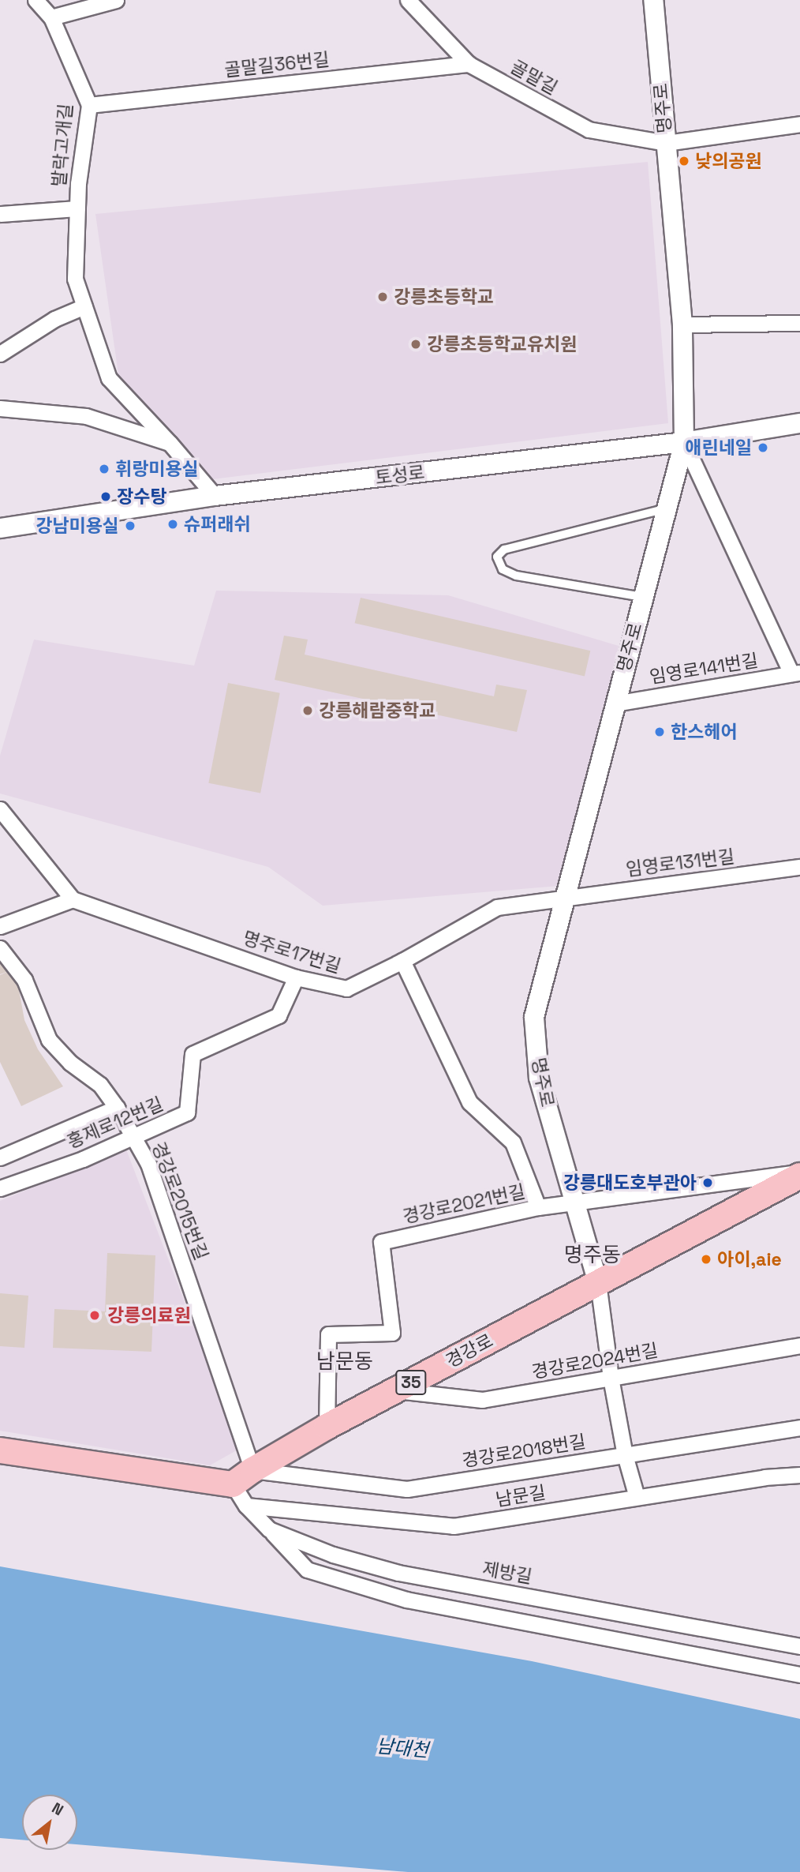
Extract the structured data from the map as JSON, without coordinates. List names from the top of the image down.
{
  "streets": {
    "main road": ["경강로", "35"],
    "street": [
      "골말길36번길",
      "골말길",
      "명주로",
      "발락고개길",
      "토성로",
      "임영로141번길",
      "임영로131번길",
      "명주로17번길",
      "홍제로12번길",
      "경강로2015번길",
      "경강로2021번길",
      "경강로2024번길",
      "경강로2018번길",
      "남문길",
      "제방길"
    ]
  },
  "crossings": [
    ["골말길36번길", "골말길"],
    ["골말길36번길", "발락고개길"],
    ["골말길", "명주로"],
    ["명주로", "토성로"],
    ["명주로", "임영로141번길"],
    ["명주로", "임영로131번길"],
    ["명주로", "명주로17번길"],
    ["명주로", "경강로2021번길"],
    ["명주로", "경강로"],
    ["발락고개길", "토성로"],
    ["임영로131번길", "명주로17번길"],
    ["명주로17번길", "홍제로12번길"],
    ["홍제로12번길", "경강로2015번길"],
    ["경강로2015번길", "경강로"],
    ["경강로2015번길", "경강로2018번길"],
    ["경강로2021번길", "경강로"],
    ["경강로", "경강로2024번길"],
    ["경강로", "경강로2018번길"],
    ["경강로", "제방길"],
    ["남문길", "제방길"]
  ],
  "districts": ["명주동", "남문동"],
  "water": ["남대천"],
  "places": [
    "낮의공원",
    "강릉초등학교",
    "강릉초등학교유치원",
    "애린네일",
    "휘랑미용실",
    "장수탕",
    "슈퍼래쉬",
    "강남미용실",
    "강릉해람중학교",
    "한스헤어",
    "강릉대도호부관아",
    "아이,aie",
    "강릉의료원"
  ],
  "north": "top right"
}
